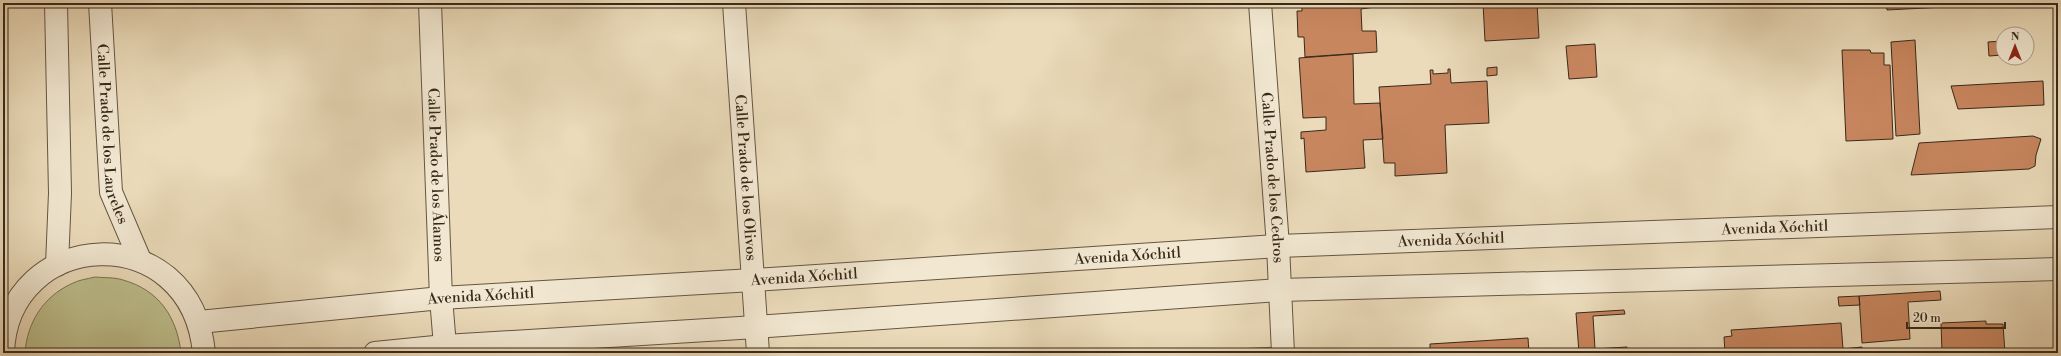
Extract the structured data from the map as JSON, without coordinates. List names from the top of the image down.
{
  "streets": {
    "street": [
      "Calle Prado de los Laureles",
      "Calle Prado de los Álamos",
      "Calle Prado de los Olivos",
      "Calle Prado de los Cedros",
      "Avenida Xóchitl"
    ]
  },
  "crossings": [
    ["Calle Prado de los Álamos", "Avenida Xóchitl"],
    ["Calle Prado de los Olivos", "Avenida Xóchitl"],
    ["Calle Prado de los Cedros", "Avenida Xóchitl"]
  ],
  "scale_bar": "20 m",
  "north": "top"
}
